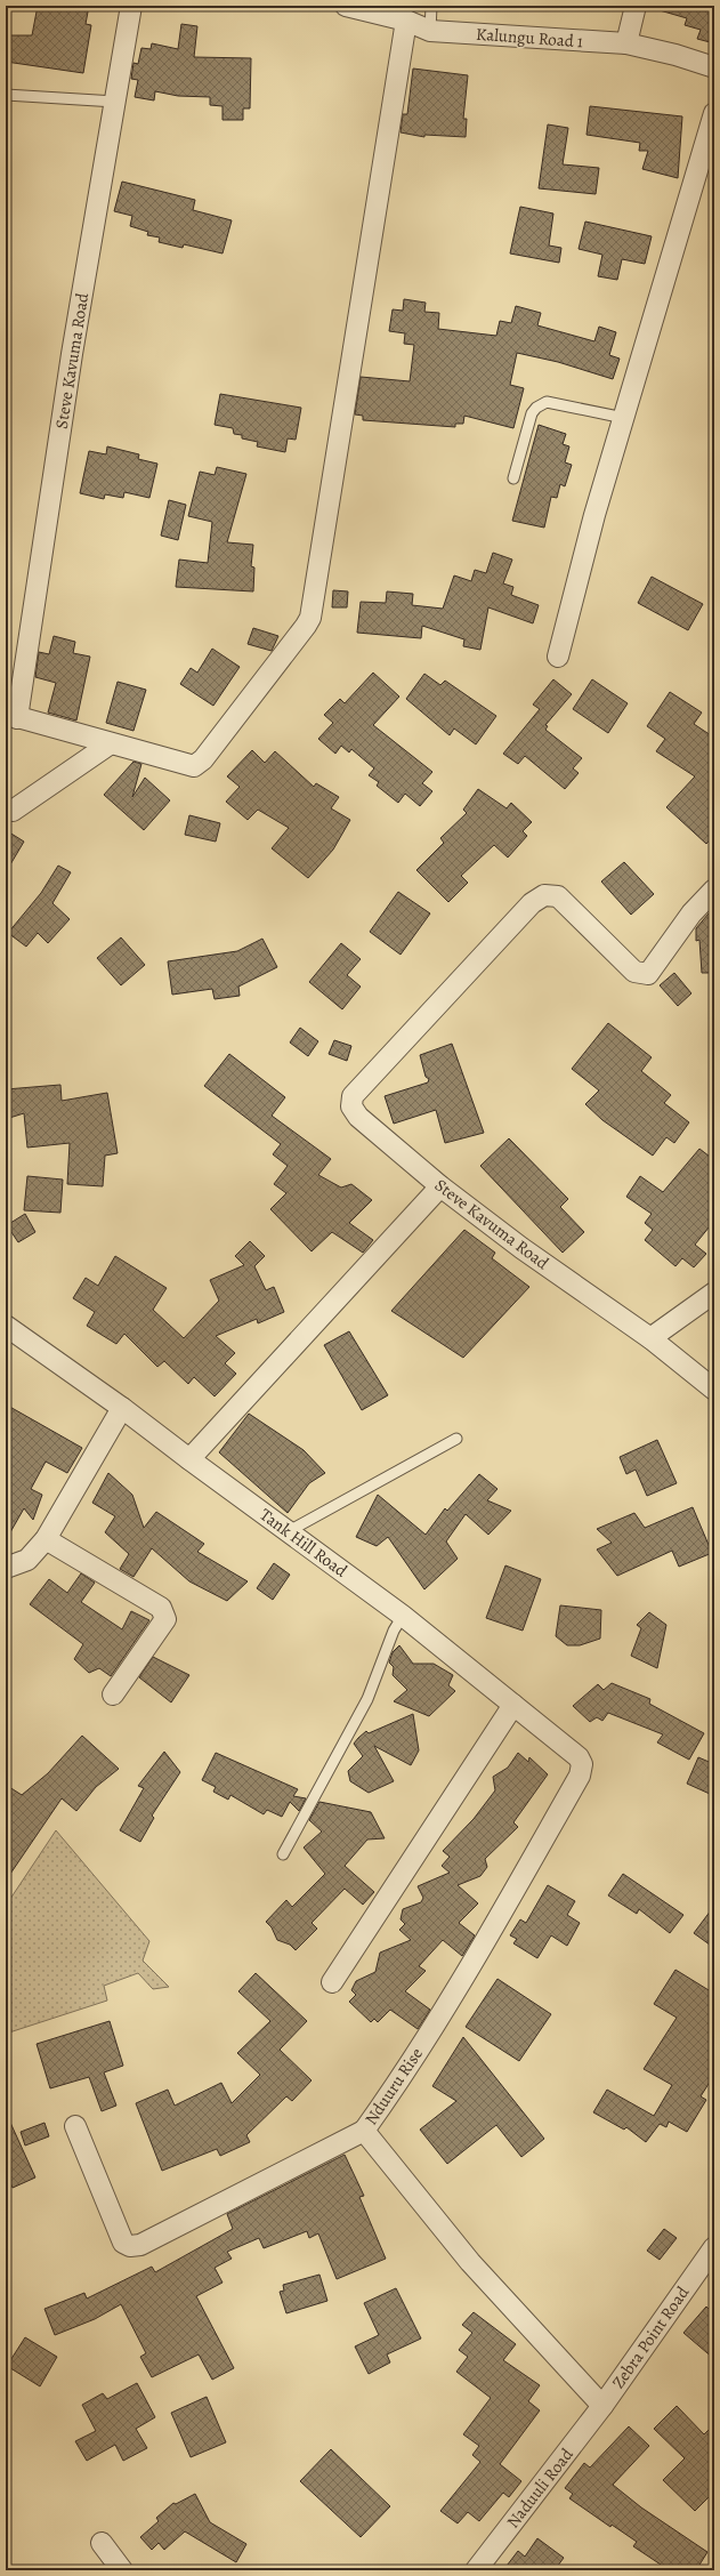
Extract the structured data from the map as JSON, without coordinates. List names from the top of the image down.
{
  "streets": {
    "street": [
      "Kalungu Road 1",
      "Steve Kavuma Road",
      "Tank Hill Road",
      "Nduuru Rise",
      "Zebra Point Road",
      "Naduuli Road"
    ]
  },
  "crossings": [
    ["Tank Hill Road", "Nduuru Rise"],
    ["Nduuru Rise", "Zebra Point Road"],
    ["Nduuru Rise", "Naduuli Road"],
    ["Zebra Point Road", "Naduuli Road"]
  ]
}
